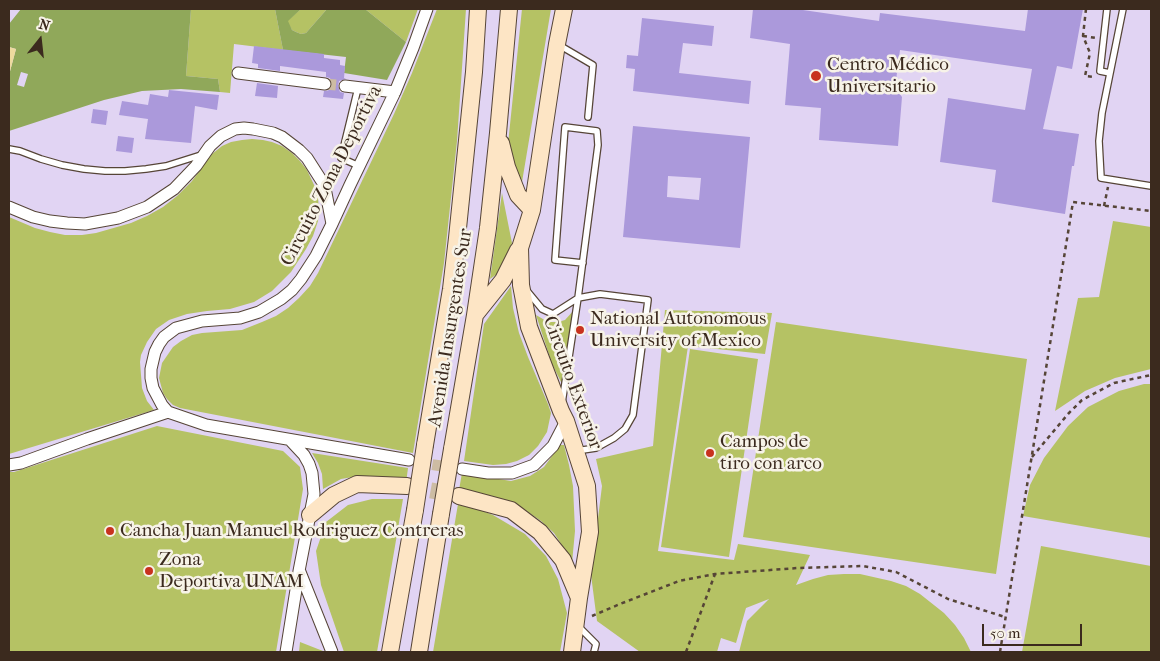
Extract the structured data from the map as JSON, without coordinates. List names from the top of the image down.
{
  "streets": {
    "main road": ["Avenida Insurgentes Sur", "Circuito Exterior"],
    "street": ["Circuito Zona Deportiva"]
  },
  "places": [
    "Centro Médico Universitario",
    "National Autonomous University of Mexico",
    "Campos de tiro con arco",
    "Cancha Juan Manuel Rodriguez Contreras",
    "Zona Deportiva UNAM"
  ],
  "scale_bar": "50 m",
  "north": "top"
}
